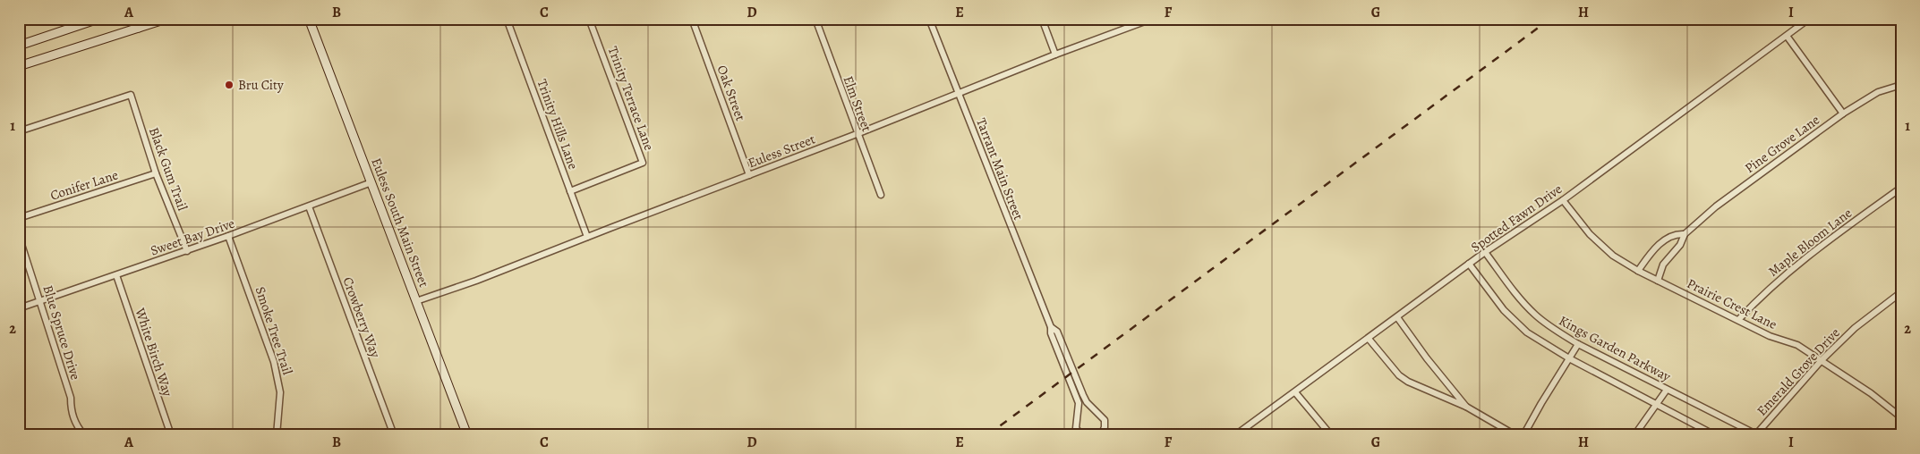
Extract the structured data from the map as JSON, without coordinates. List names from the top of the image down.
{
  "streets": {
    "street": [
      "Oak Street",
      "Trinity Terrace Lane",
      "Elm Street",
      "Trinity Hills Lane",
      "Pine Grove Lane",
      "Euless Street",
      "Black Gum Trail",
      "Tarrant Main Street",
      "Conifer Lane",
      "Spotted Fawn Drive",
      "Euless South Main Street",
      "Sweet Bay Drive",
      "Maple Bloom Lane",
      "Prairie Crest Lane",
      "Crowberry Way",
      "Smoke Tree Trail",
      "Blue Spruce Drive",
      "Kings Garden Parkway",
      "White Birch Way",
      "Emerald Grove Drive"
    ]
  },
  "crossings": [
    ["Oak Street", "Euless Street"],
    ["Trinity Terrace Lane", "Trinity Hills Lane"],
    ["Elm Street", "Euless Street"],
    ["Trinity Hills Lane", "Euless Street"],
    ["Pine Grove Lane", "Prairie Crest Lane"],
    ["Euless Street", "Tarrant Main Street"],
    ["Euless Street", "Euless South Main Street"],
    ["Black Gum Trail", "Conifer Lane"],
    ["Black Gum Trail", "Sweet Bay Drive"],
    ["Spotted Fawn Drive", "Prairie Crest Lane"],
    ["Spotted Fawn Drive", "Kings Garden Parkway"],
    ["Euless South Main Street", "Sweet Bay Drive"],
    ["Sweet Bay Drive", "Crowberry Way"],
    ["Sweet Bay Drive", "Smoke Tree Trail"],
    ["Sweet Bay Drive", "Blue Spruce Drive"],
    ["Sweet Bay Drive", "White Birch Way"],
    ["Maple Bloom Lane", "Prairie Crest Lane"],
    ["Prairie Crest Lane", "Emerald Grove Drive"],
    ["Kings Garden Parkway", "Emerald Grove Drive"]
  ],
  "places": ["Bru City"],
  "grid": {
    "columns": [
      "A",
      "B",
      "C",
      "D",
      "E",
      "F",
      "G",
      "H",
      "I"
    ],
    "rows": ["1", "2"]
  }
}
